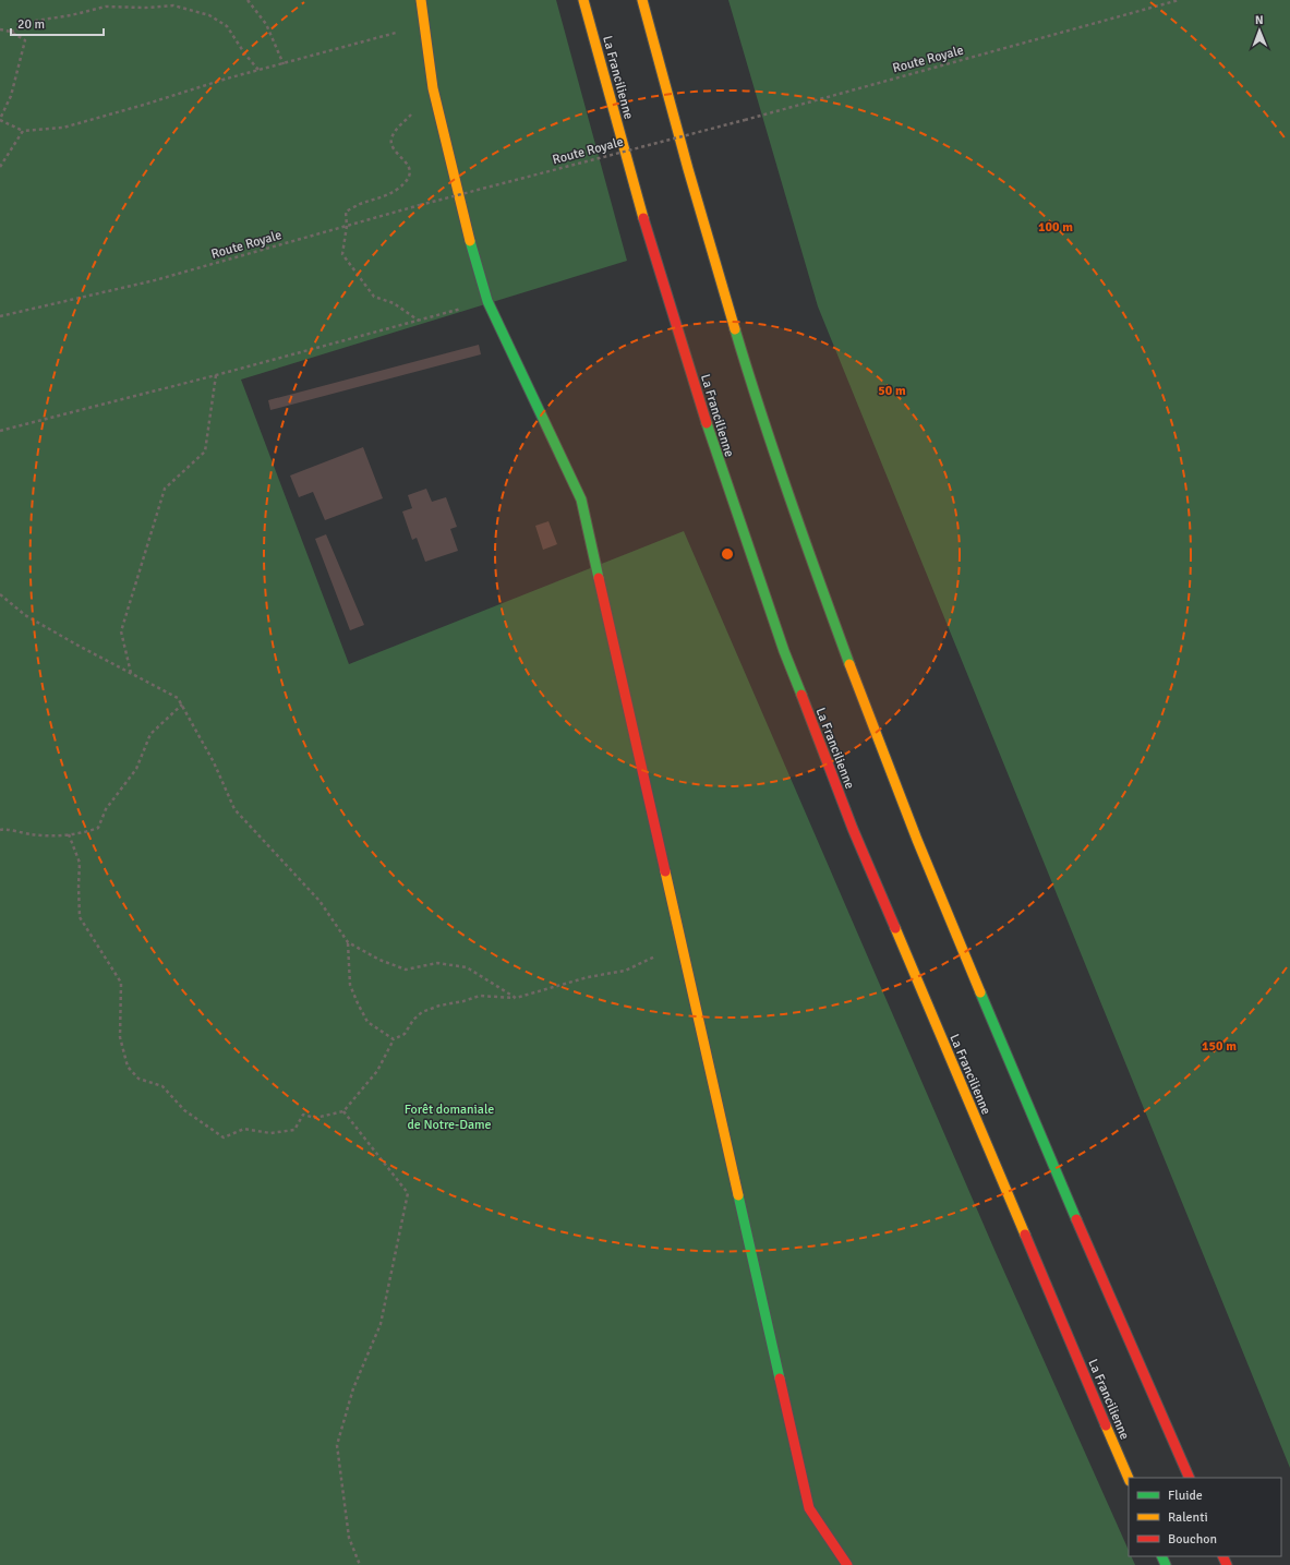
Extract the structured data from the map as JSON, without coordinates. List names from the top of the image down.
{
  "streets": {
    "main road": ["La Francilienne"],
    "path": ["Route Royale"]
  },
  "parks": ["Forêt domaniale de Notre-Dame"],
  "legend": ["Fluide", "Ralenti", "Bouchon"],
  "scale_bar": "20 m",
  "north": "top",
  "rings": ["100 m", "50 m", "150 m"]
}
